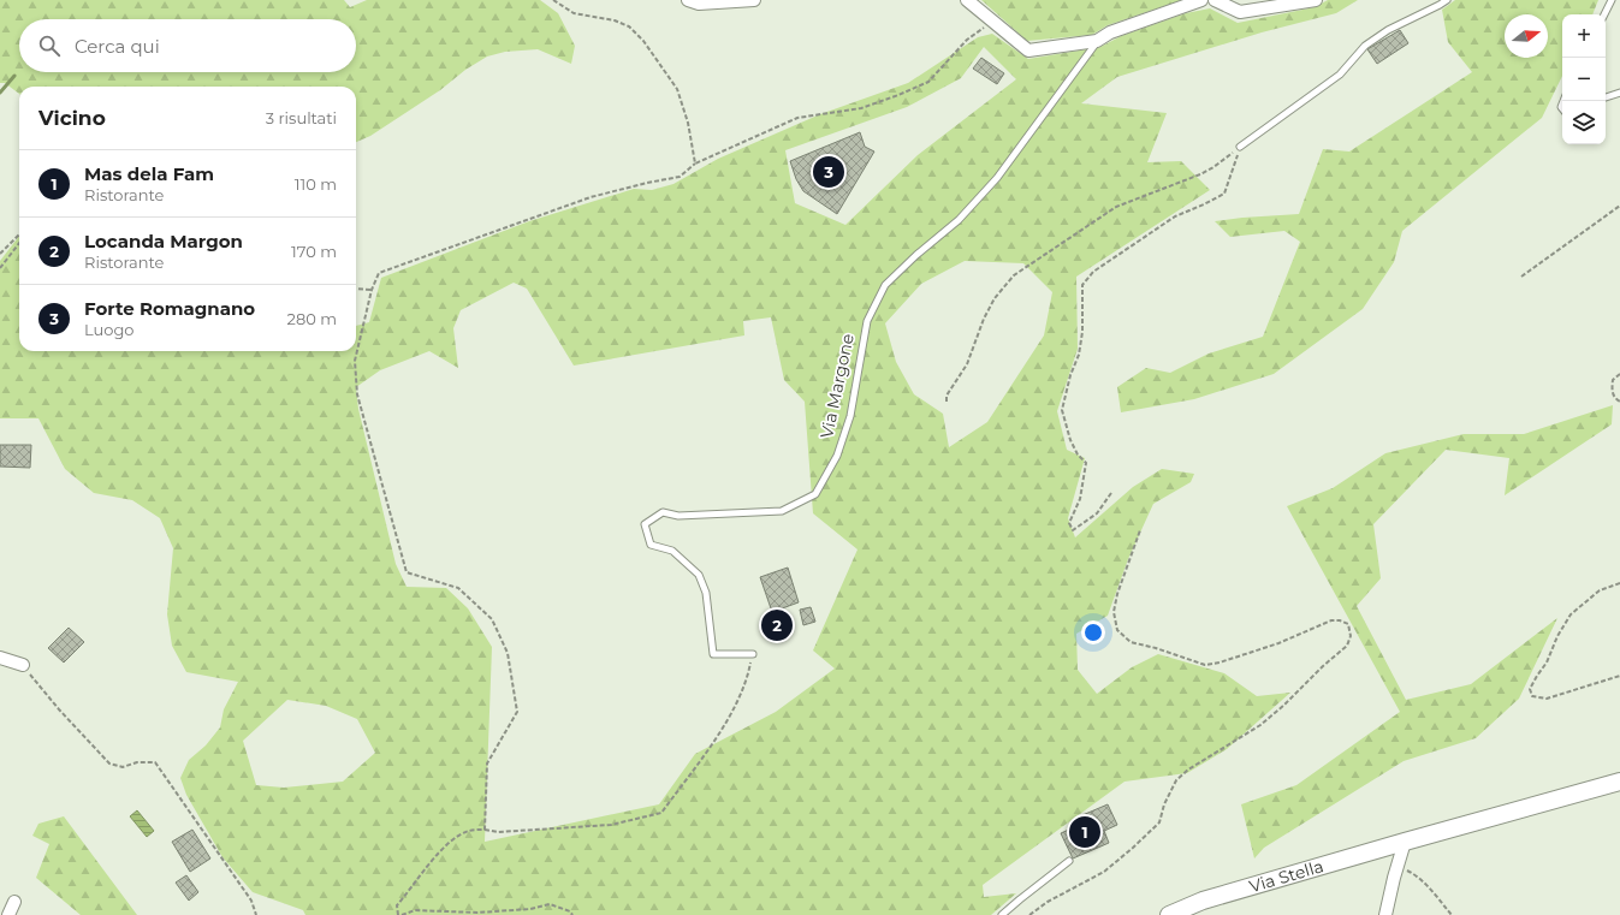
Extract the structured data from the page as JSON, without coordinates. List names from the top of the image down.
{
  "streets": {
    "main road": ["Via Stella"],
    "street": ["Via Margone"]
  },
  "north": "right",
  "page": {
    "map_buttons": ["+", "−"],
    "search": "Cerca qui",
    "heading": ["Vicino", "3 risultati"],
    "list": [
      {
        "mark": "1",
        "name": "Mas dela Fam",
        "note": "Ristorante",
        "value": "110 m"
      },
      {
        "mark": "2",
        "name": "Locanda Margon",
        "note": "Ristorante",
        "value": "170 m"
      },
      {
        "mark": "3",
        "name": "Forte Romagnano",
        "note": "Luogo",
        "value": "280 m"
      }
    ],
    "pins": ["3", "2", "1"]
  }
}
